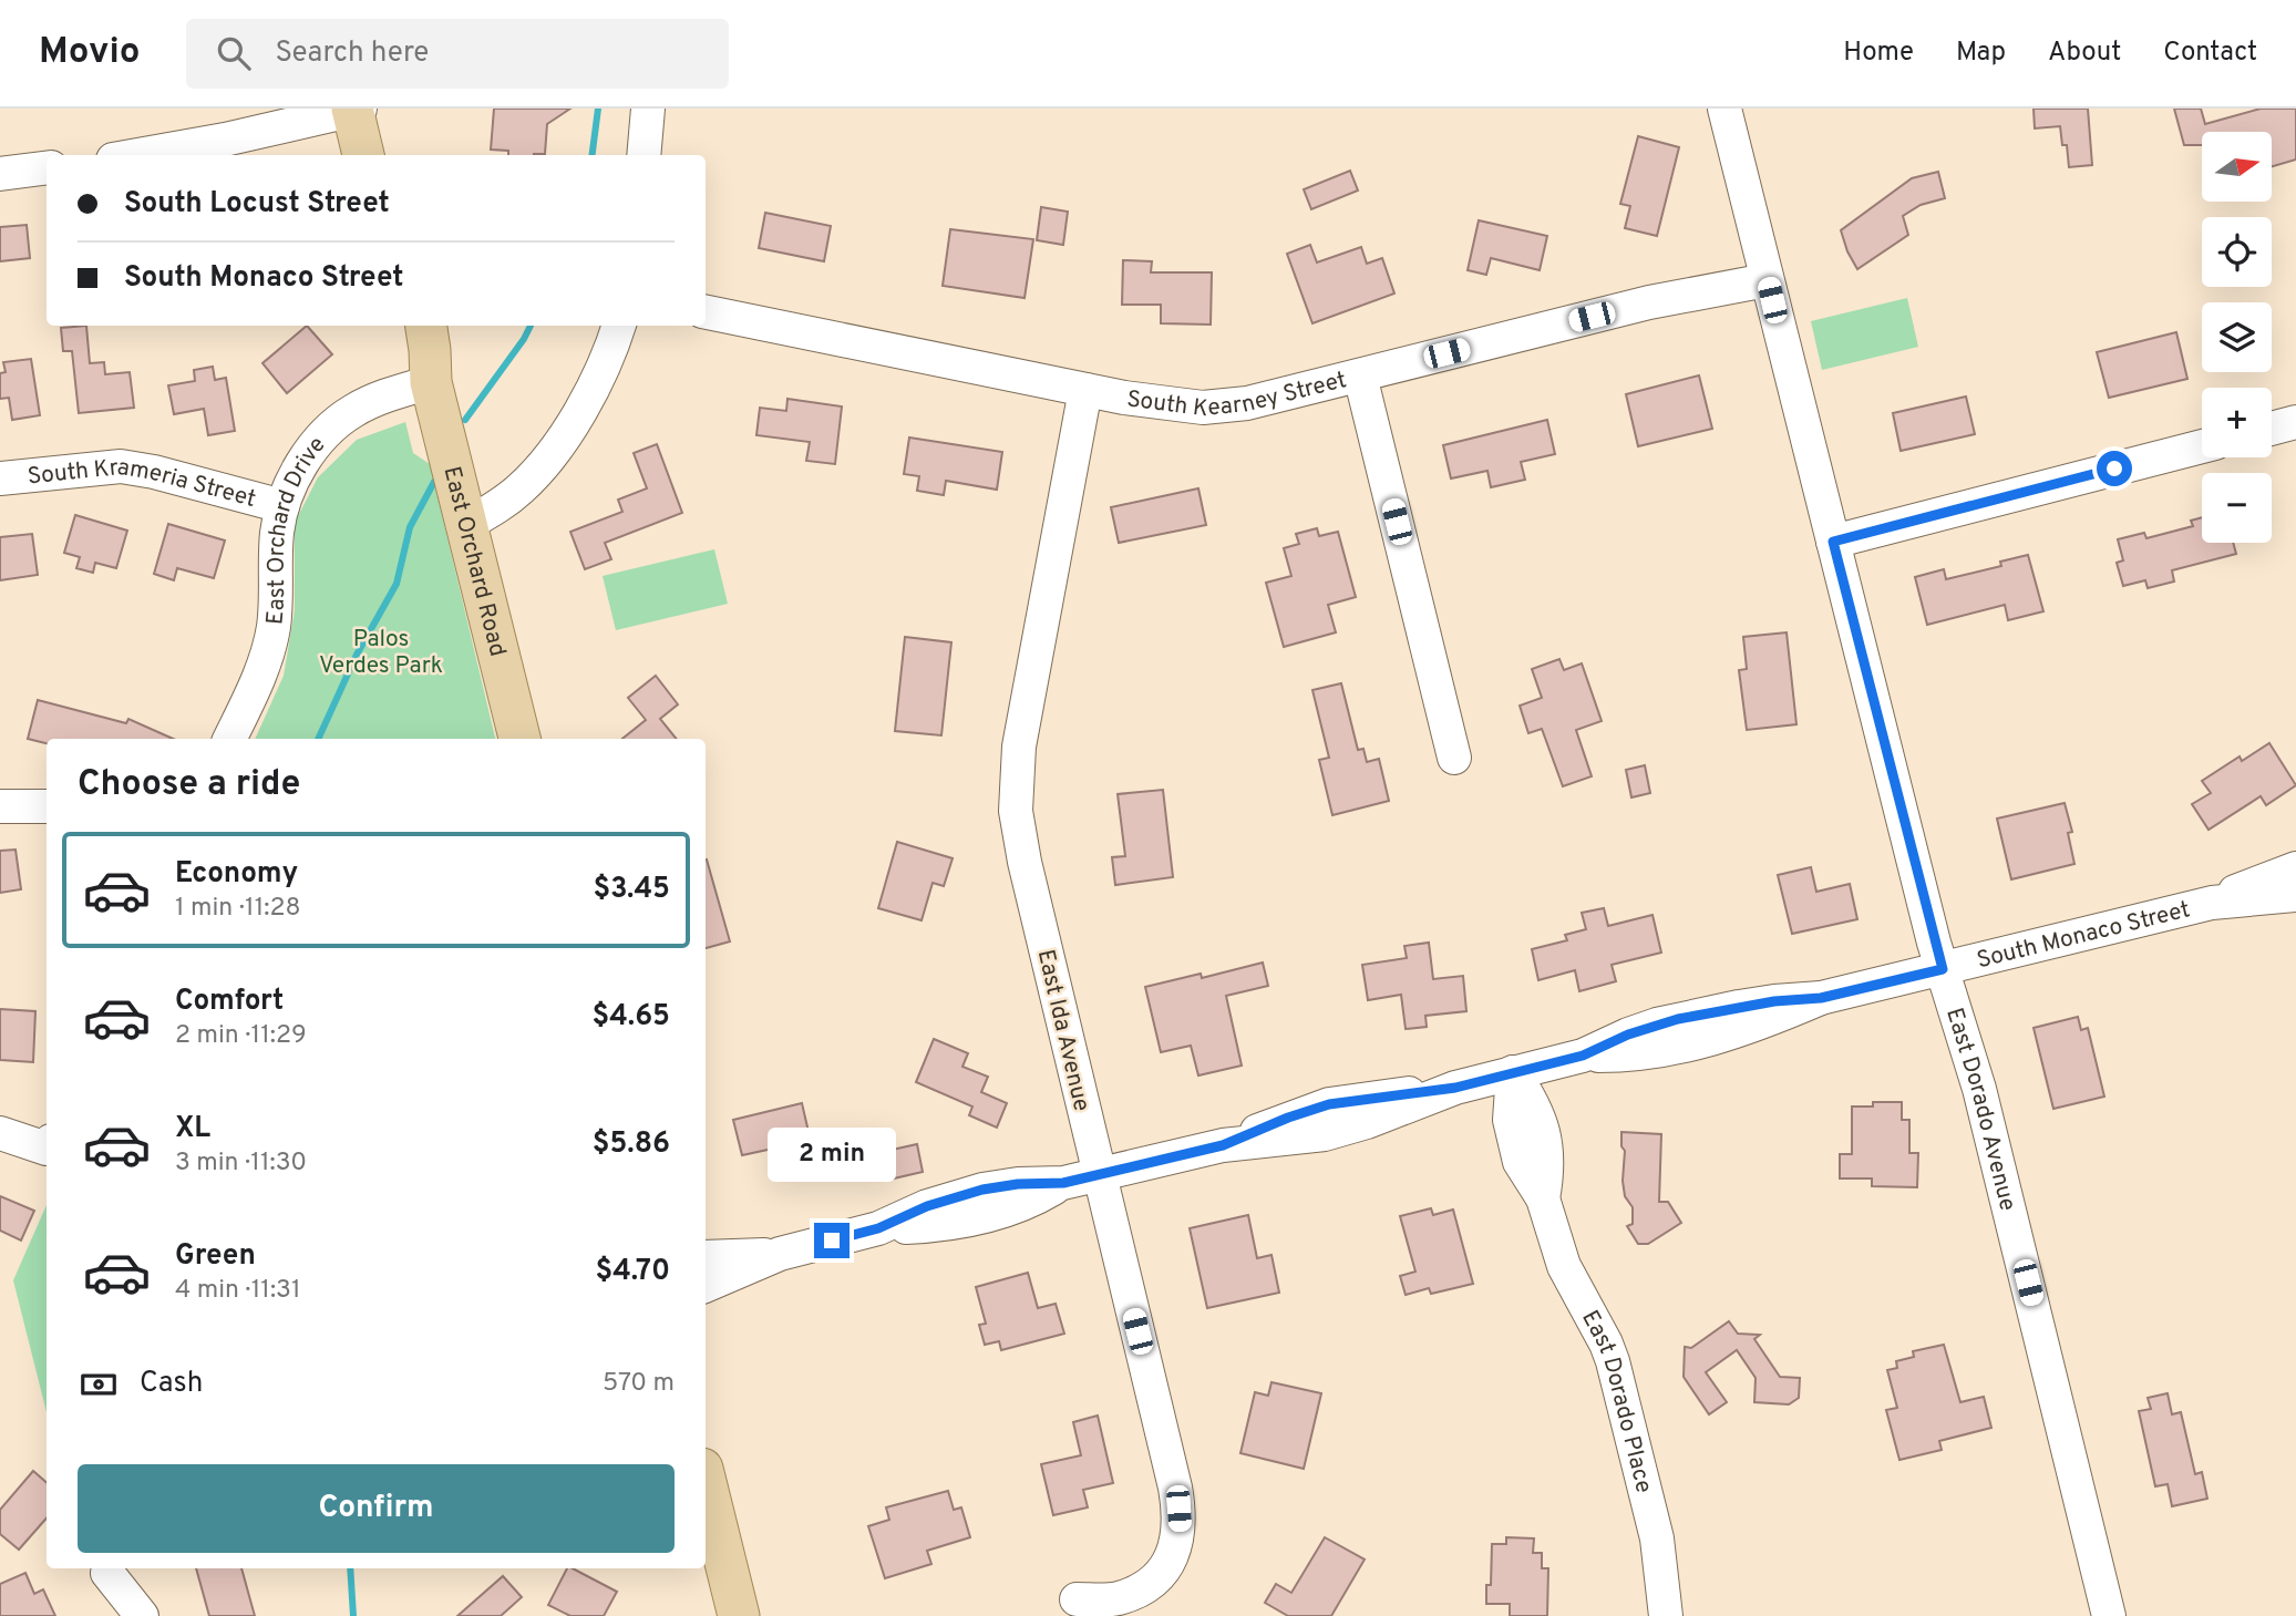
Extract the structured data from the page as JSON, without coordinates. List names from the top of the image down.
{
  "streets": {
    "main road": ["East Orchard Road"],
    "street": [
      "South Kearney Street",
      "South Krameria Street",
      "East Orchard Drive",
      "South Monaco Street",
      "East Ida Avenue",
      "East Dorado Avenue",
      "East Dorado Place"
    ]
  },
  "crossings": [
    ["South Kearney Street", "East Ida Avenue"],
    ["South Kearney Street", "East Dorado Avenue"],
    ["South Krameria Street", "East Orchard Drive"],
    ["East Orchard Drive", "East Orchard Road"],
    ["South Monaco Street", "East Ida Avenue"],
    ["South Monaco Street", "East Dorado Avenue"],
    ["South Monaco Street", "East Dorado Place"]
  ],
  "parks": ["Palos Verdes Park"],
  "north": "right",
  "page": {
    "header": "Movio",
    "search": "Search here",
    "nav": [
      "Home",
      "Map",
      "About",
      "Contact"
    ],
    "map_buttons": ["+", "−"],
    "banner": ["South Locust Street", "South Monaco Street"],
    "heading": "Choose a ride",
    "list": [
      {
        "name": "Economy",
        "note": "1 min · 11:28",
        "value": "$3.45"
      },
      {
        "name": "Comfort",
        "note": "2 min · 11:29",
        "value": "$4.65"
      },
      {
        "name": "XL",
        "note": "3 min · 11:30",
        "value": "$5.86"
      },
      {
        "name": "Green",
        "note": "4 min · 11:31",
        "value": "$4.70"
      }
    ],
    "bubble": "2 min",
    "pay": ["Cash", "570 m"],
    "buttons": "Confirm"
  }
}
